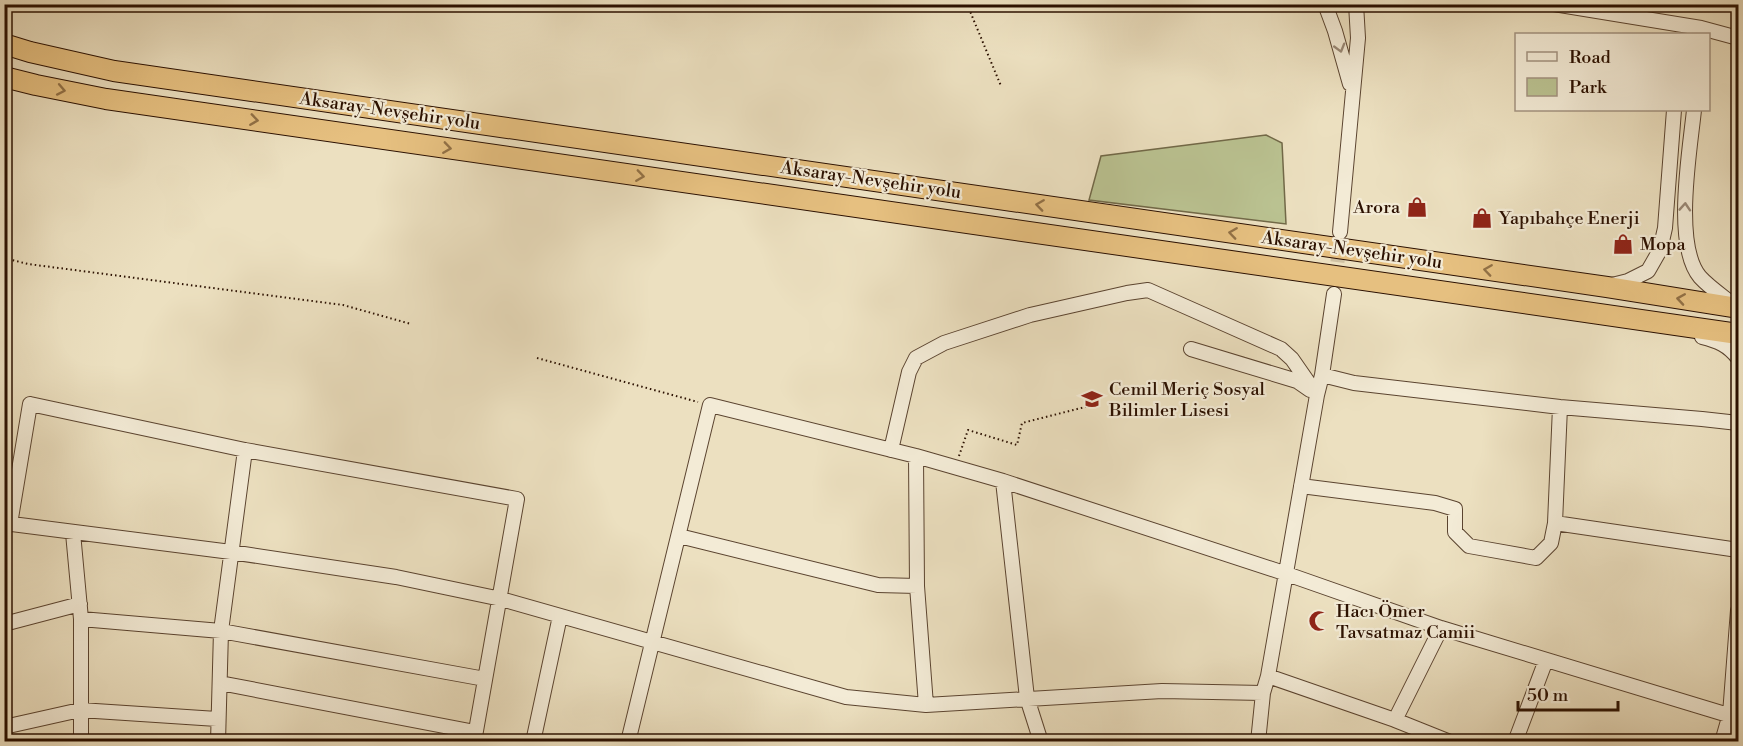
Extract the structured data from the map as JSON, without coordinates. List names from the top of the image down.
{
  "streets": {
    "highway": ["Aksaray-Nevşehir yolu"]
  },
  "places": {
    "shop": ["Arora", "Yapıbahçe Enerji", "Mopa"],
    "school or university": ["Cemil Meriç Sosyal Bilimler Lisesi"],
    "mosque": ["Hacı Ömer Tavsatmaz Camii"]
  },
  "legend": ["Road", "Park"],
  "scale_bar": "50 m"
}
